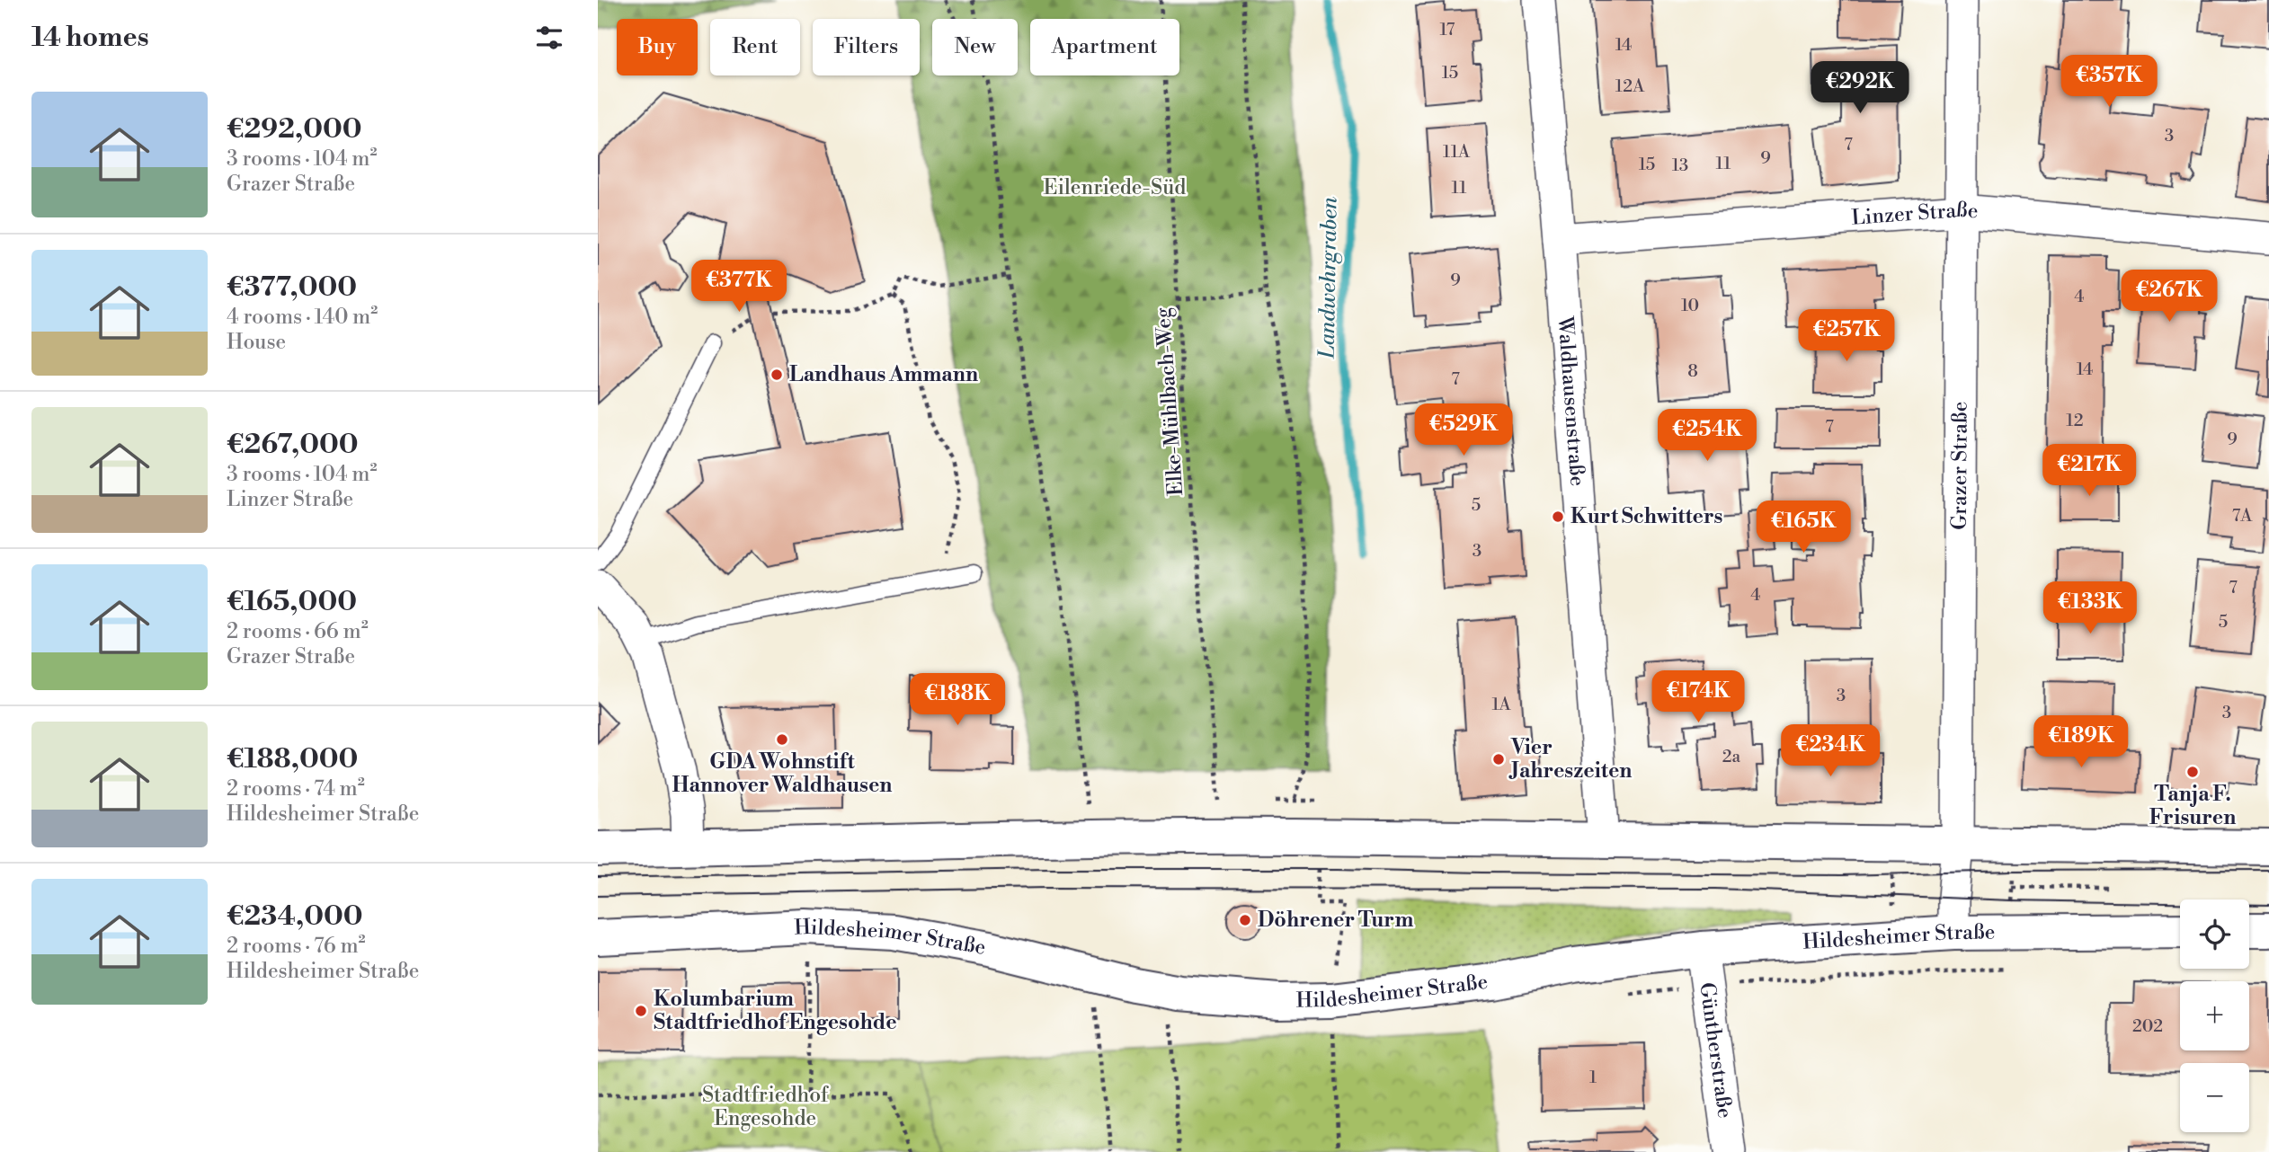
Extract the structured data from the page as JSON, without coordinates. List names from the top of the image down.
{
  "streets": {
    "main road": ["Hildesheimer Straße"],
    "street": [
      "Linzer Straße",
      "Waldhausenstraße",
      "Grazer Straße",
      "Güntherstraße"
    ],
    "path": ["Elke-Mühlbach-Weg"]
  },
  "crossings": [
    ["Linzer Straße", "Waldhausenstraße"],
    ["Linzer Straße", "Grazer Straße"],
    ["Grazer Straße", "Hildesheimer Straße"],
    ["Hildesheimer Straße", "Güntherstraße"]
  ],
  "water": ["Landwehrgraben"],
  "parks": ["Eilenriede-Süd", "Stadtfriedhof Engesohde"],
  "places": [
    "Landhaus Ammann",
    "Kurt Schwitters",
    "GDA Wohnstift Hannover Waldhausen",
    "Vier Jahreszeiten",
    "Tanja F. Frisuren",
    "Döhrener Turm",
    "Kolumbarium Stadtfriedhof Engesohde"
  ],
  "house_numbers": [
    "17",
    "14",
    "15",
    "12A",
    "3",
    "7",
    "11A",
    "9",
    "11",
    "15",
    "13",
    "11",
    "9",
    "4",
    "10",
    "14",
    "8",
    "7",
    "12",
    "7",
    "9",
    "5",
    "7A",
    "3",
    "7",
    "4",
    "5",
    "3",
    "1A",
    "3",
    "2a",
    "202",
    "1"
  ],
  "page": {
    "heading": "14 homes",
    "chip": [
      "Buy",
      "Rent",
      "Filters",
      "New",
      "Apartment"
    ],
    "price": [
      "€357K",
      "€292K",
      "€377K",
      "€267K",
      "€257K",
      "€529K",
      "€254K",
      "€217K",
      "€165K",
      "€133K",
      "€174K",
      "€188K",
      "€189K",
      "€234K"
    ],
    "list": [
      {
        "name": "€292,000",
        "note": "3 rooms · 104 m² · Grazer Straße"
      },
      {
        "name": "€377,000",
        "note": "4 rooms · 140 m² · House"
      },
      {
        "name": "€267,000",
        "note": "3 rooms · 104 m² · Linzer Straße"
      },
      {
        "name": "€165,000",
        "note": "2 rooms · 66 m² · Grazer Straße"
      },
      {
        "name": "€188,000",
        "note": "2 rooms · 74 m² · Hildesheimer Straße"
      },
      {
        "name": "€234,000",
        "note": "2 rooms · 76 m² · Hildesheimer Straße"
      }
    ],
    "map_buttons": ["+", "−"]
  }
}
